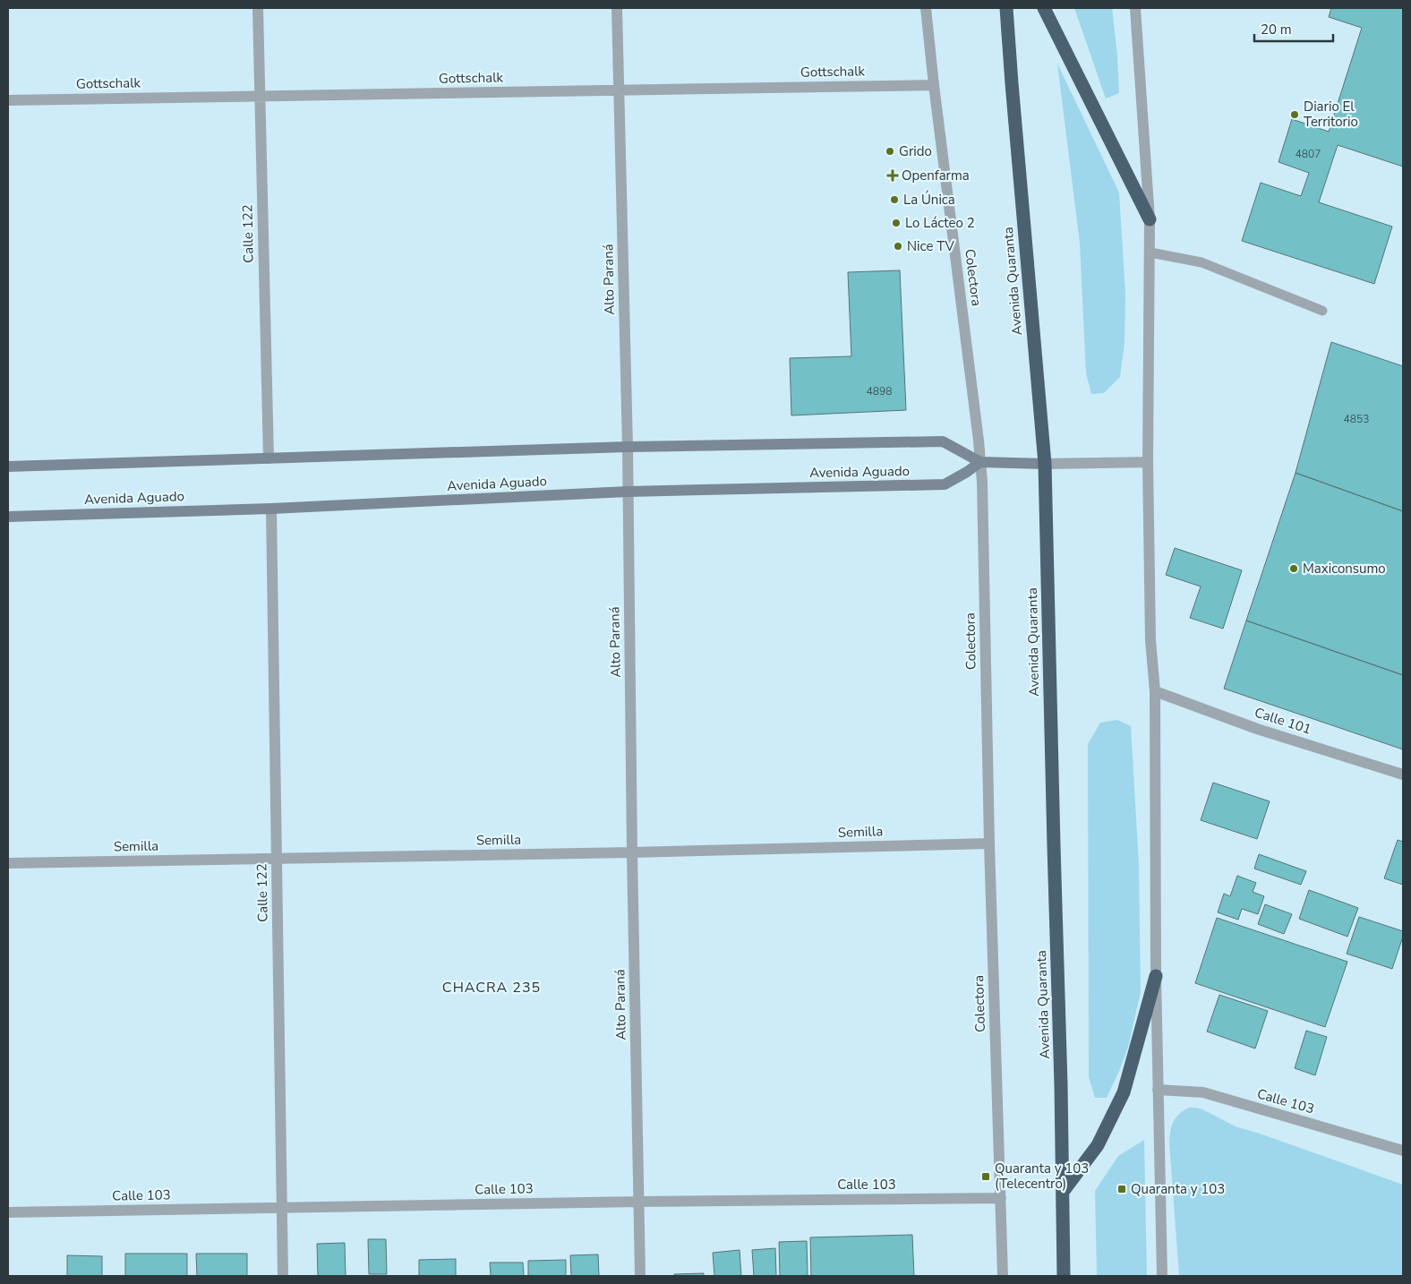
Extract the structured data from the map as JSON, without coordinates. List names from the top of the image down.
{
  "streets": {
    "highway": ["Avenida Quaranta"],
    "main road": ["Avenida Aguado"],
    "street": [
      "Gottschalk",
      "Calle 122",
      "Colectora",
      "Alto Paraná",
      "Calle 101",
      "Semilla",
      "Calle 103"
    ]
  },
  "crossings": [
    ["Gottschalk", "Calle 122"],
    ["Gottschalk", "Colectora"],
    ["Gottschalk", "Alto Paraná"],
    ["Calle 122", "Avenida Aguado"],
    ["Calle 122", "Semilla"],
    ["Calle 122", "Calle 103"],
    ["Colectora", "Avenida Aguado"],
    ["Colectora", "Semilla"],
    ["Colectora", "Calle 103"],
    ["Alto Paraná", "Avenida Aguado"],
    ["Alto Paraná", "Semilla"],
    ["Alto Paraná", "Calle 103"]
  ],
  "districts": ["CHACRA 235"],
  "places": {
    "other": [
      "Diario El Territorio",
      "Grido",
      "La Única",
      "Lo Lácteo 2",
      "Nice TV",
      "Maxiconsumo"
    ],
    "health": ["Openfarma"],
    "transit": ["Quaranta y 103 (Telecentro)", "Quaranta y 103"]
  },
  "house_numbers": ["4807", "4898", "4853"],
  "scale_bar": "20 m"
}
